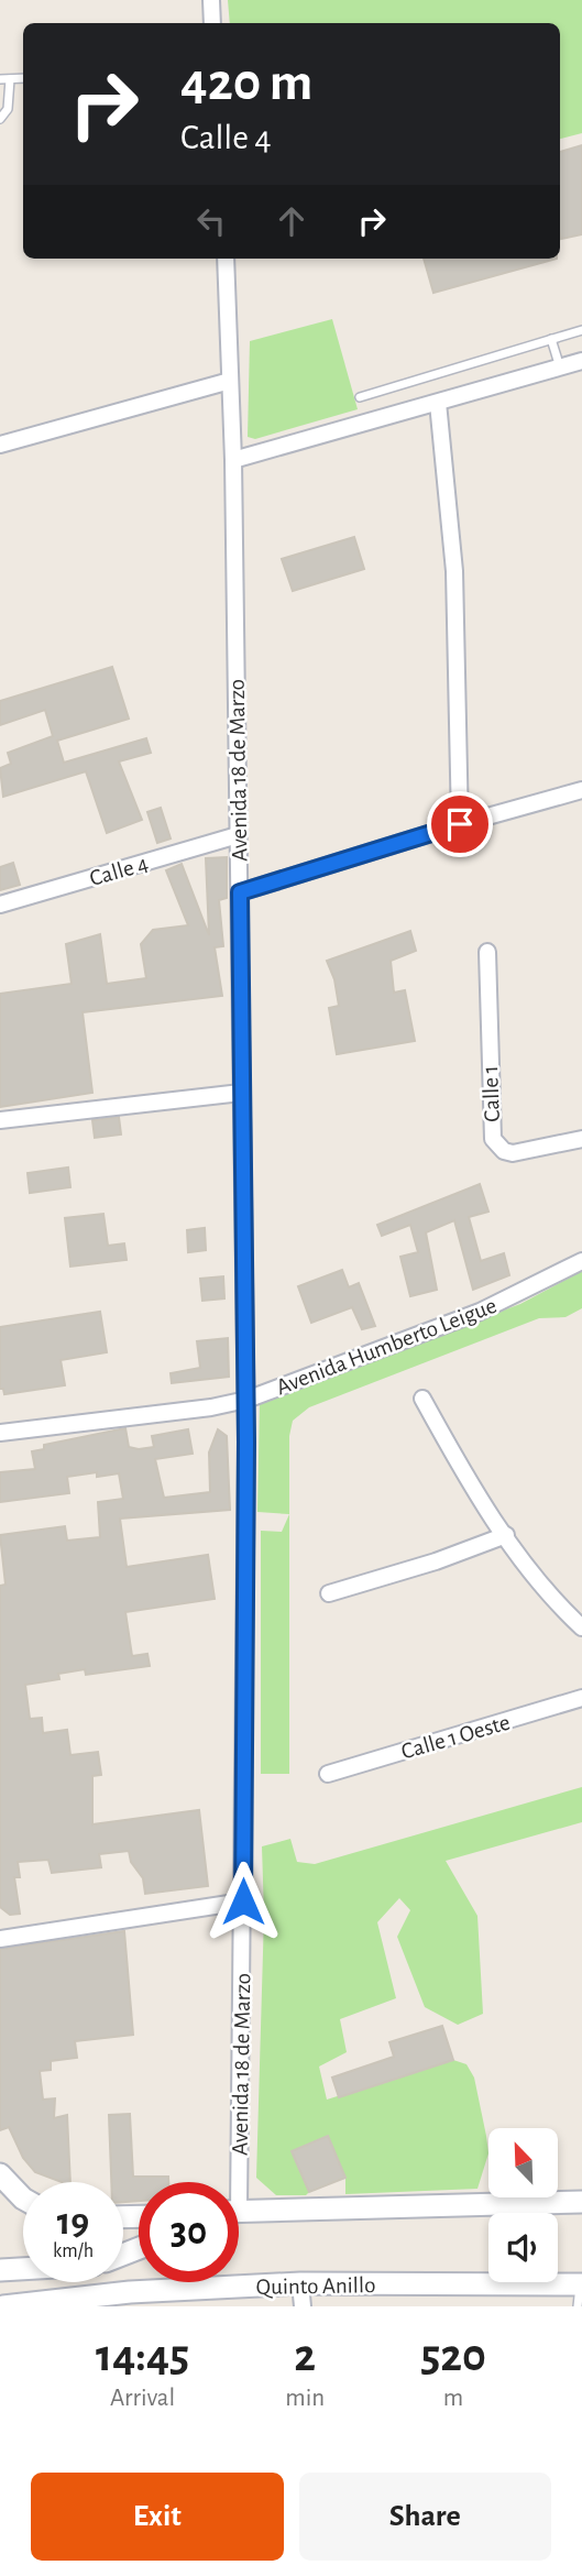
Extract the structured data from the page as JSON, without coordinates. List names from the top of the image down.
{
  "streets": {
    "main road": ["Quinto Anillo"],
    "street": [
      "Avenida 18 de Marzo",
      "Calle 4",
      "Calle 1",
      "Avenida Humberto Leigue",
      "Calle 1 Oeste"
    ]
  },
  "crossings": [
    ["Avenida 18 de Marzo", "Calle 4"],
    ["Avenida 18 de Marzo", "Avenida Humberto Leigue"]
  ],
  "north": "top left",
  "page": {
    "turn": ["420 m", "Calle 4"],
    "speed": "19 km/h",
    "limit": "30",
    "eta": [
      "14:45",
      "Arrival",
      "2",
      "min",
      "520",
      "m"
    ],
    "buttons": ["Exit", "Share"]
  }
}
